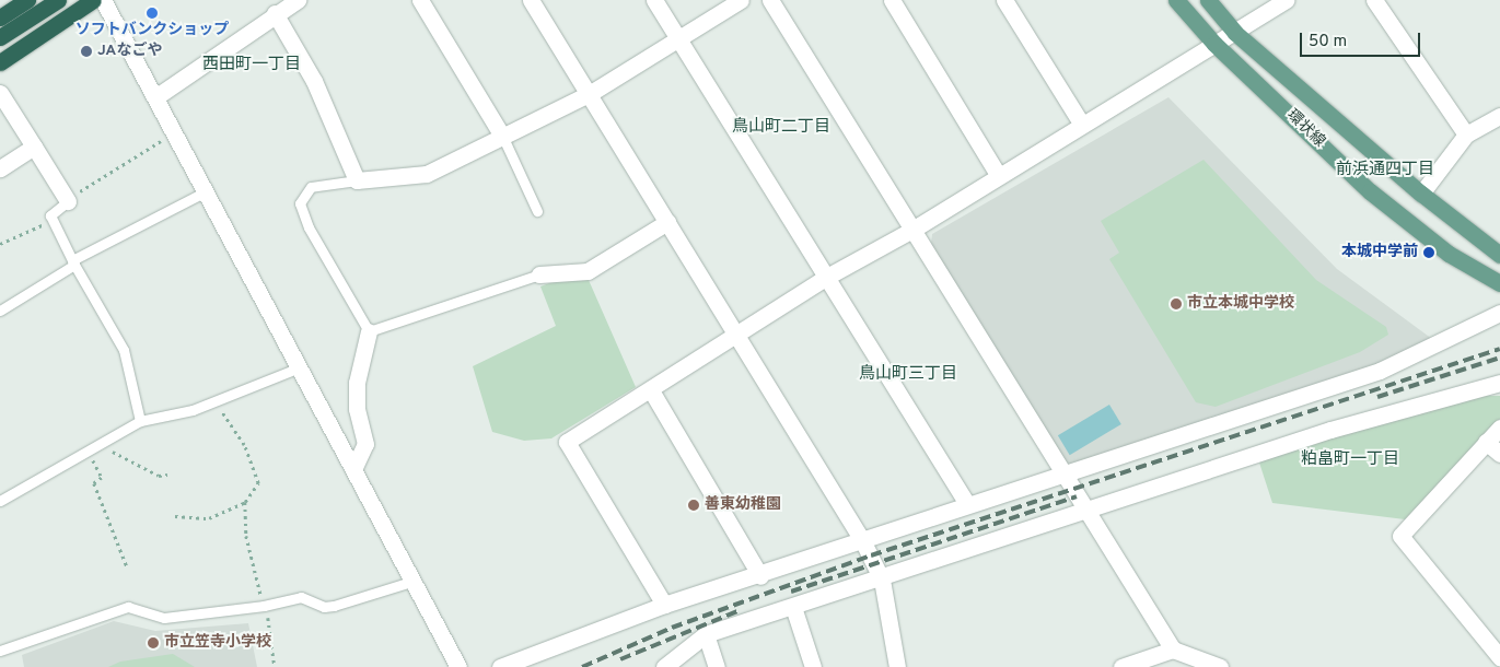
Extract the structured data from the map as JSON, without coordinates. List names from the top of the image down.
{
  "streets": {
    "main road": ["環状線"]
  },
  "districts": [
    "西田町一丁目",
    "鳥山町二丁目",
    "前浜通四丁目",
    "鳥山町三丁目",
    "粕畠町一丁目"
  ],
  "places": [
    "ソフトバンクショップ",
    "JAなごや",
    "本城中学前",
    "市立本城中学校",
    "善東幼稚園",
    "市立笠寺小学校"
  ],
  "scale_bar": "50 m"
}
